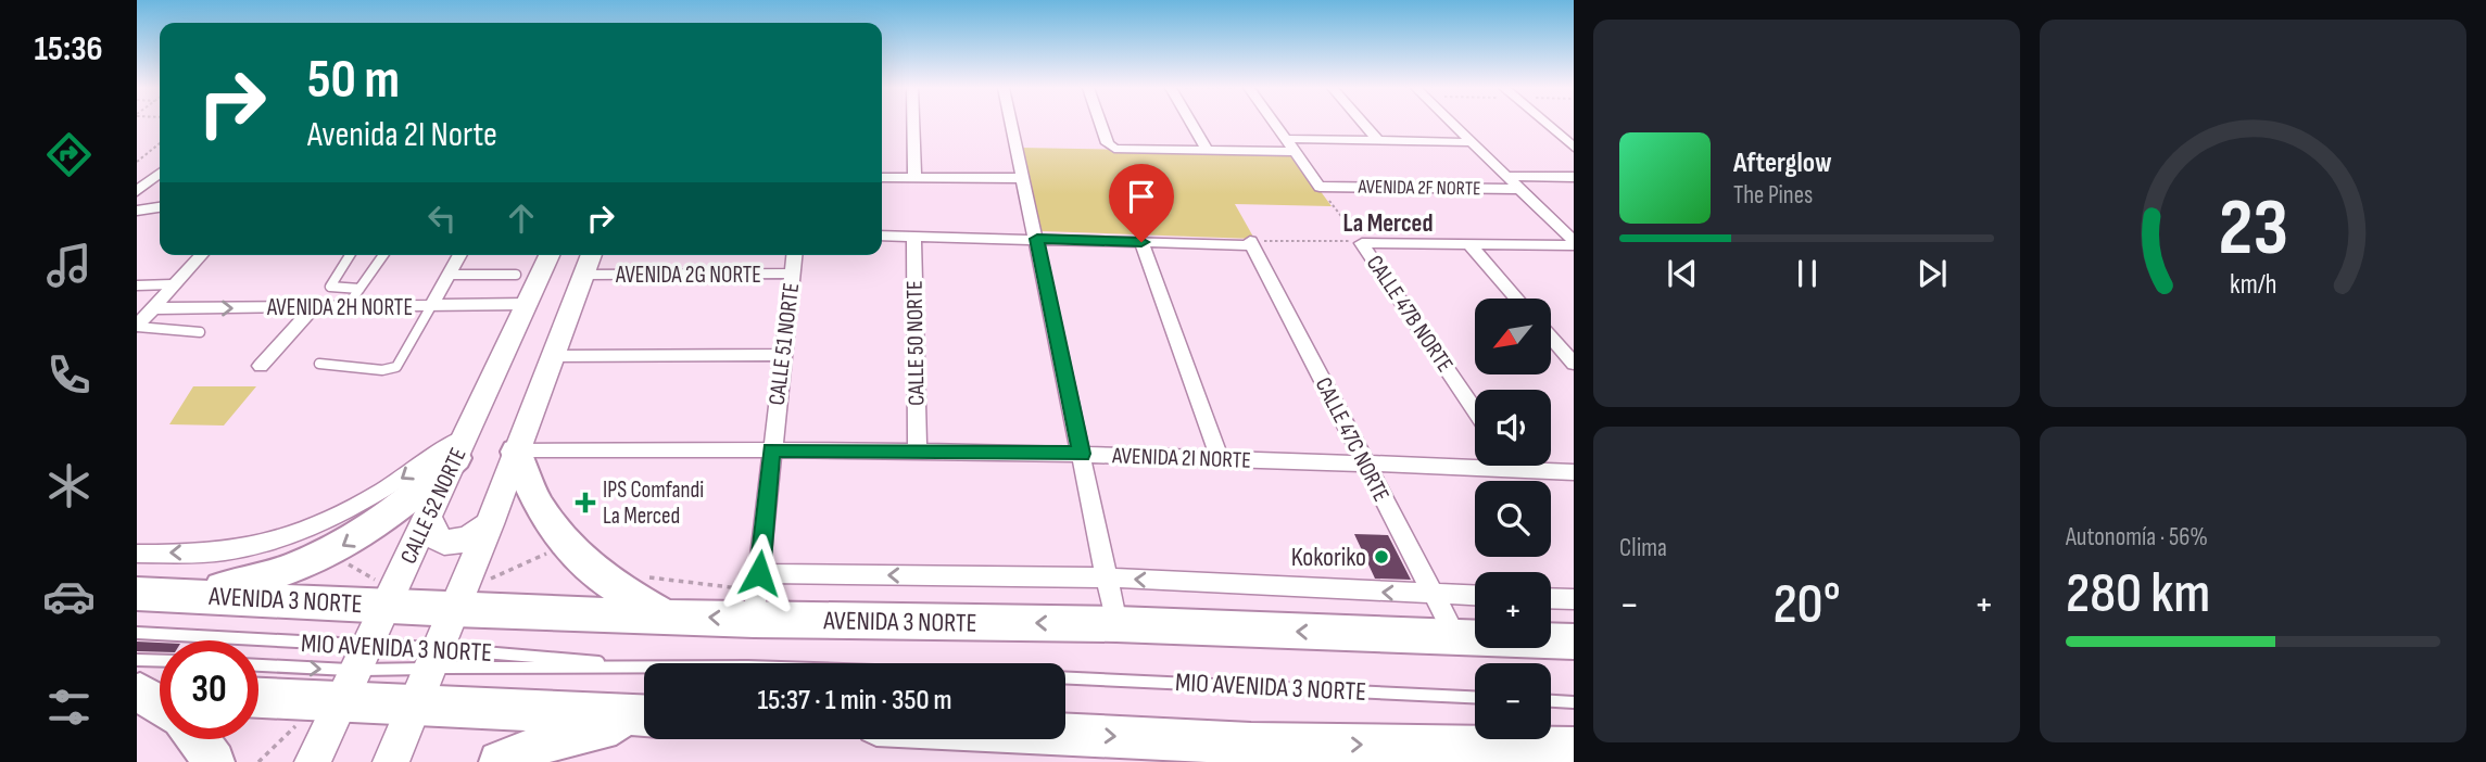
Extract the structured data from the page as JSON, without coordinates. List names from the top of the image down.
{
  "streets": {
    "main road": ["CALLE 52 NORTE", "AVENIDA 3 NORTE"],
    "street": [
      "AVENIDA 2F NORTE",
      "AVENIDA 2G NORTE",
      "AVENIDA 2H NORTE",
      "CALLE 47B NORTE",
      "CALLE 50 NORTE",
      "CALLE 51 NORTE",
      "CALLE 47C NORTE",
      "AVENIDA 2I NORTE"
    ],
    "lane": ["MIO AVENIDA 3 NORTE"]
  },
  "crossings": [
    ["AVENIDA 2F NORTE", "CALLE 47B NORTE"],
    ["AVENIDA 2G NORTE", "CALLE 51 NORTE"],
    ["AVENIDA 2H NORTE", "CALLE 52 NORTE"],
    ["CALLE 50 NORTE", "AVENIDA 2I NORTE"],
    ["CALLE 51 NORTE", "AVENIDA 2I NORTE"],
    ["CALLE 51 NORTE", "AVENIDA 3 NORTE"],
    ["CALLE 47C NORTE", "AVENIDA 2I NORTE"],
    ["CALLE 47C NORTE", "AVENIDA 3 NORTE"],
    ["CALLE 52 NORTE", "AVENIDA 3 NORTE"],
    ["CALLE 52 NORTE", "MIO AVENIDA 3 NORTE"]
  ],
  "one_way": ["AVENIDA 2H NORTE", "AVENIDA 3 NORTE"],
  "districts": ["La Merced"],
  "places": {
    "health": ["IPS Comfandi La Merced"],
    "other": ["Kokoriko"]
  },
  "north": "bottom left",
  "page": {
    "tabs": "15:36",
    "turn": ["50 m", "Avenida 2I Norte"],
    "song": ["Afterglow", "The Pines"],
    "map_buttons": ["+", "−"],
    "tile": [
      "Clima",
      ["Autonomía · 56%", "280 km"]
    ],
    "heat": ["−", "20°", "+"],
    "limit": "30",
    "trip": "15:37 · 1 min · 350 m",
    "gauge": ["23", "km/h"]
  }
}
